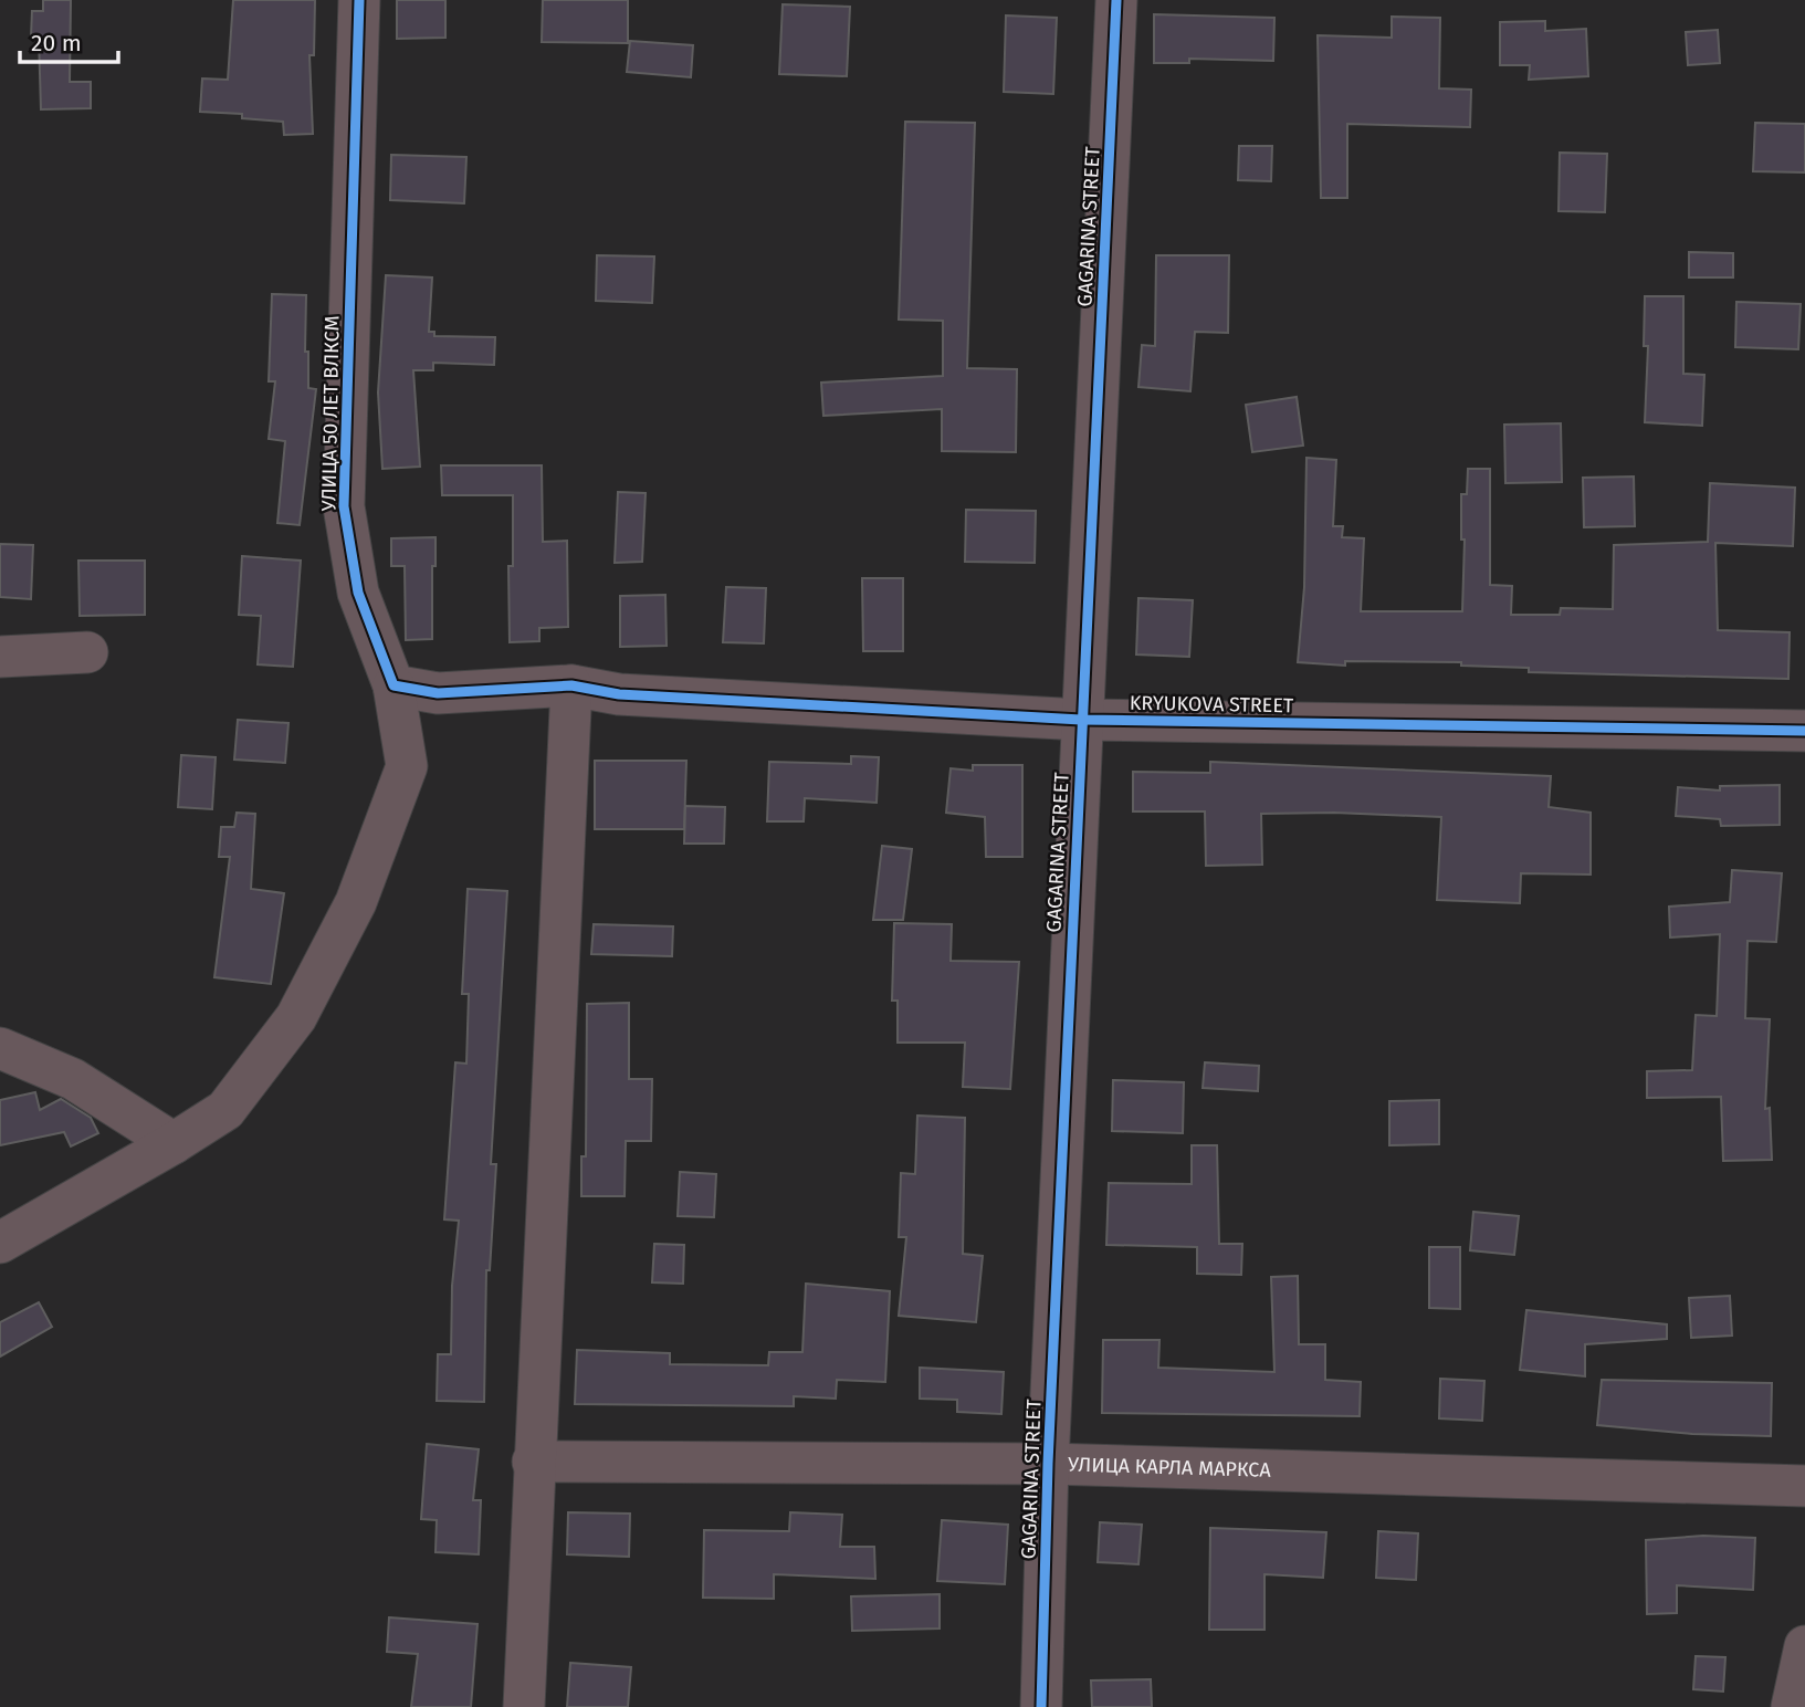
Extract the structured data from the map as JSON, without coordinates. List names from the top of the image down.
{
  "streets": {
    "street": [
      "GAGARINA STREET",
      "УЛИЦА 50 ЛЕТ ВЛКСМ",
      "KRYUKOVA STREET",
      "УЛИЦА КАРЛА МАРКСА"
    ]
  },
  "crossings": [
    ["GAGARINA STREET", "KRYUKOVA STREET"],
    ["GAGARINA STREET", "УЛИЦА КАРЛА МАРКСА"]
  ],
  "scale_bar": "20 m"
}
